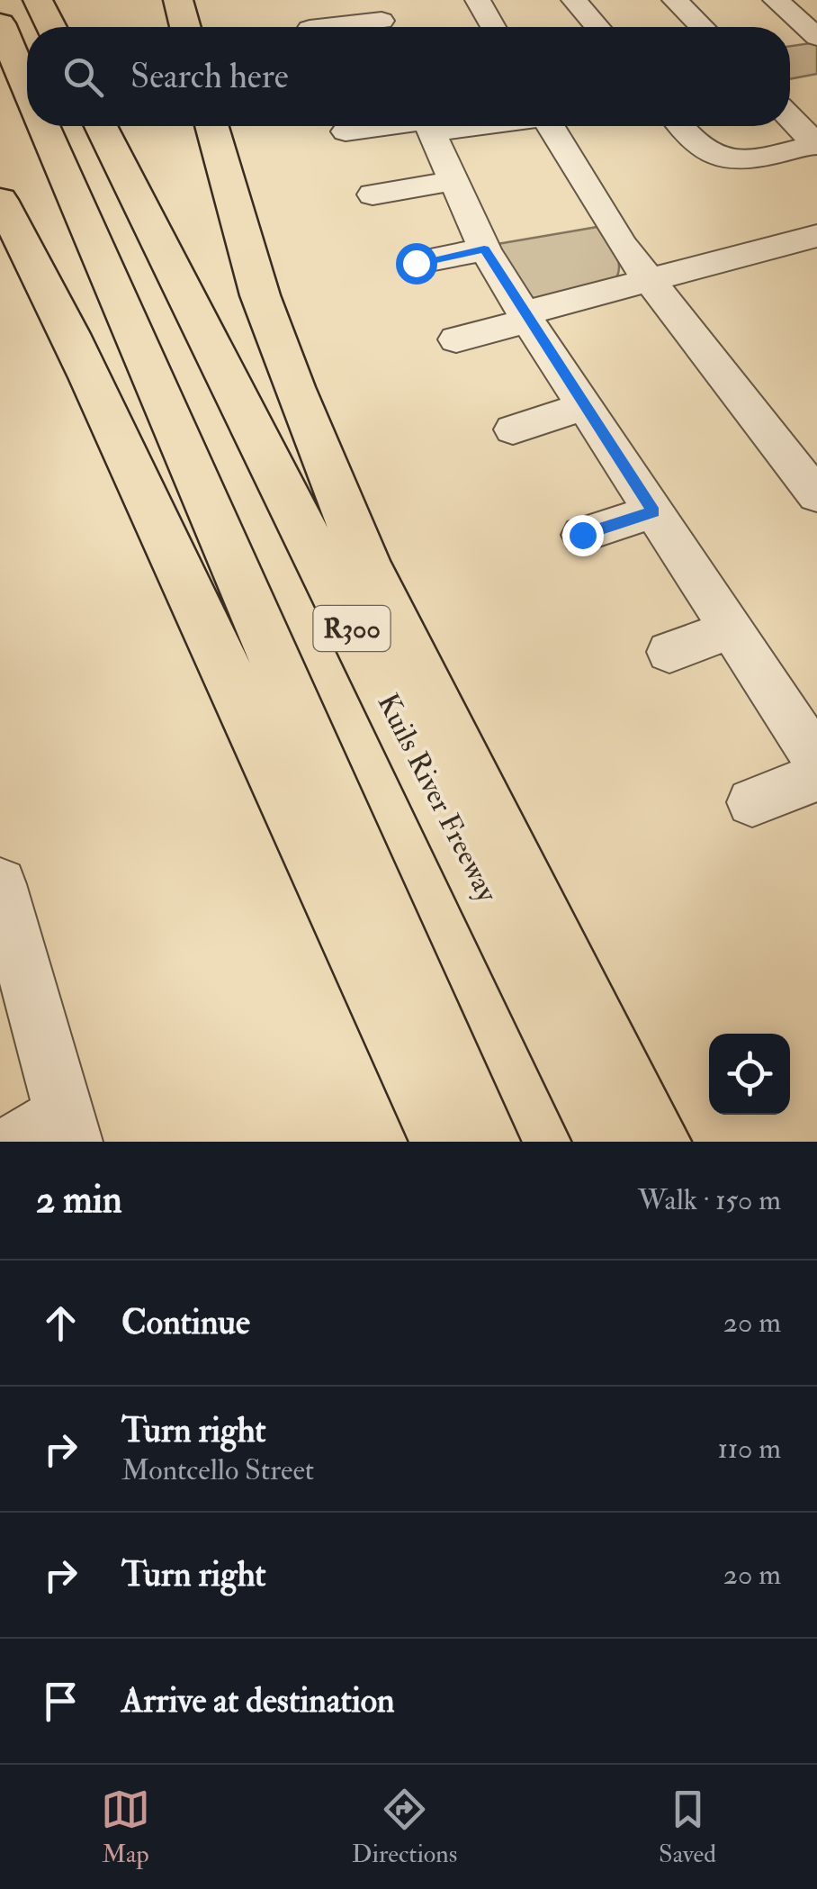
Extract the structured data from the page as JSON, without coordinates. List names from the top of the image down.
{
  "streets": {
    "highway": ["R300", "Kuils River Freeway"]
  },
  "page": {
    "search": "Search here",
    "heading": ["2 min", "Walk · 150 m"],
    "list": [
      ["Continue", "20 m"],
      ["Turn right", "Montcello Street", "110 m"],
      ["Turn right", "20 m"],
      "Arrive at destination"
    ],
    "nav": ["Map", "Directions", "Saved"]
  }
}
